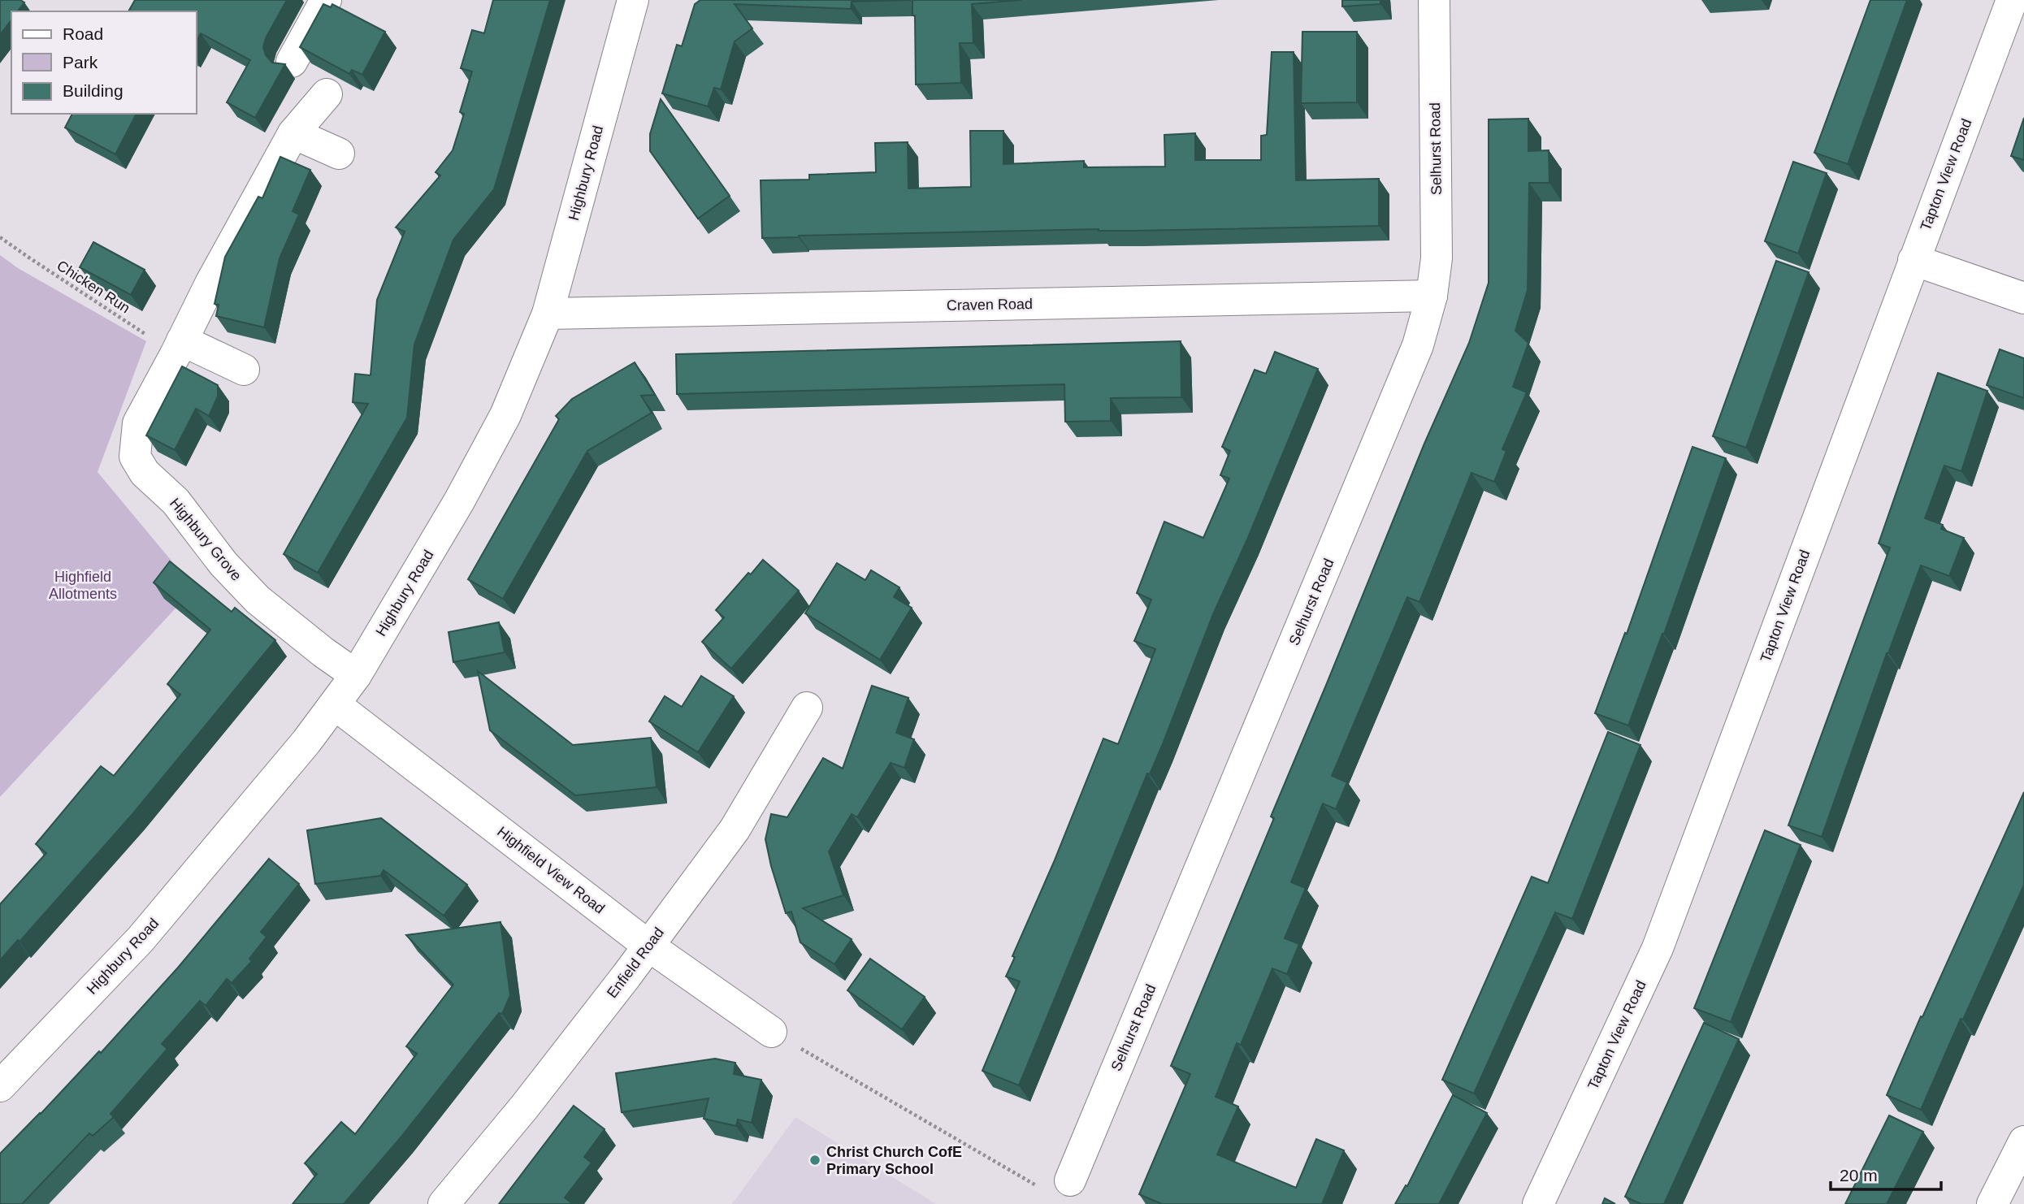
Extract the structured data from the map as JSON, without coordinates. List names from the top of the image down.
{
  "streets": {
    "street": [
      "Selhurst Road",
      "Highbury Road",
      "Tapton View Road",
      "Craven Road",
      "Highbury Grove",
      "Highfield View Road",
      "Enfield Road"
    ],
    "path": ["Chicken Run"]
  },
  "crossings": [
    ["Selhurst Road", "Craven Road"],
    ["Highbury Road", "Craven Road"],
    ["Highbury Road", "Highbury Grove"],
    ["Highbury Road", "Highfield View Road"],
    ["Chicken Run", "Highbury Grove"],
    ["Highfield View Road", "Enfield Road"]
  ],
  "parks": ["Highfield Allotments"],
  "places": ["Christ Church CofE Primary School"],
  "legend": ["Road", "Park", "Building"],
  "scale_bar": "20 m"
}
